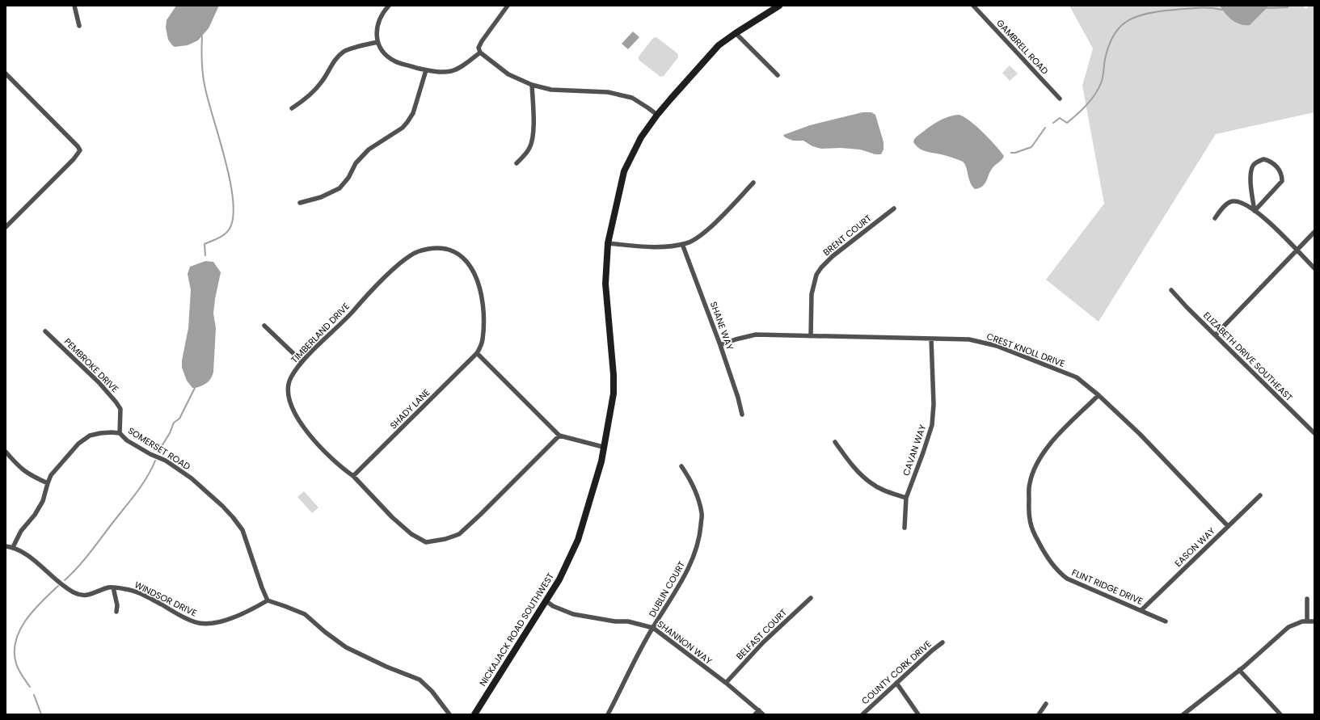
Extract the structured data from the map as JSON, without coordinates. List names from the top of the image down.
{
  "streets": {
    "street": [
      "GAMBRELL ROAD",
      "BRENT COURT",
      "SHANE WAY",
      "TIMBERLAND DRIVE",
      "CREST KNOLL DRIVE",
      "ELIZABETH DRIVE SOUTHEAST",
      "PEMBROKE DRIVE",
      "SHADY LANE",
      "SOMERSET ROAD",
      "CAVAN WAY",
      "EASON WAY",
      "FLINT RIDGE DRIVE",
      "DUBLIN COURT",
      "WINDSOR DRIVE",
      "NICKAJACK ROAD SOUTHWEST",
      "BELFAST COURT",
      "SHANNON WAY",
      "COUNTY CORK DRIVE"
    ]
  },
  "crossings": [
    ["BRENT COURT", "CREST KNOLL DRIVE"],
    ["SHANE WAY", "CREST KNOLL DRIVE"],
    ["TIMBERLAND DRIVE", "SHADY LANE"],
    ["CREST KNOLL DRIVE", "CAVAN WAY"],
    ["CREST KNOLL DRIVE", "EASON WAY"],
    ["CREST KNOLL DRIVE", "FLINT RIDGE DRIVE"],
    ["PEMBROKE DRIVE", "SOMERSET ROAD"],
    ["SOMERSET ROAD", "WINDSOR DRIVE"],
    ["EASON WAY", "FLINT RIDGE DRIVE"],
    ["DUBLIN COURT", "SHANNON WAY"],
    ["NICKAJACK ROAD SOUTHWEST", "SHANNON WAY"],
    ["BELFAST COURT", "SHANNON WAY"]
  ]
}
